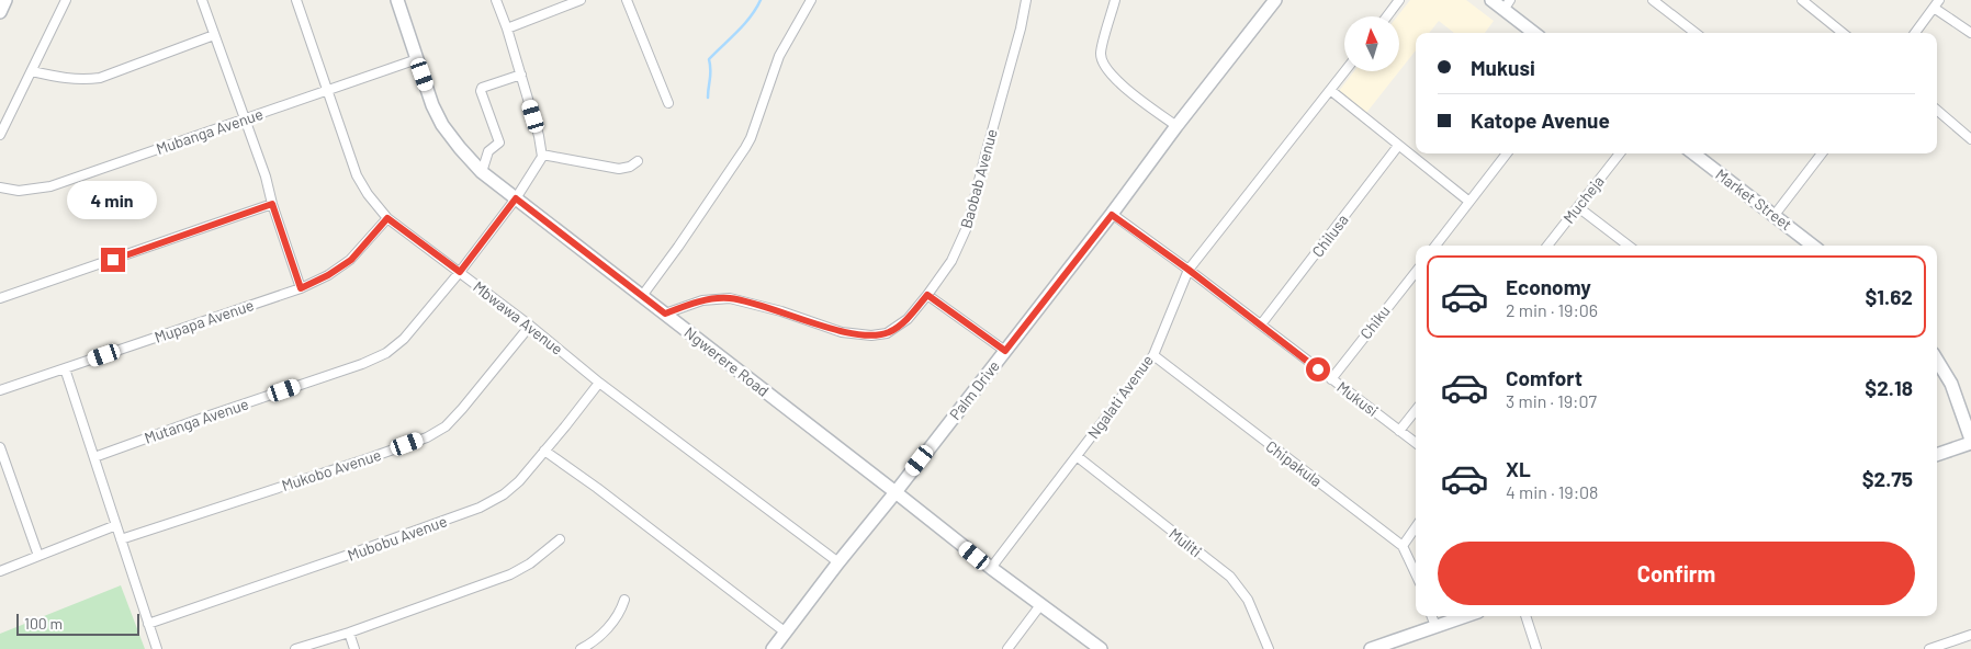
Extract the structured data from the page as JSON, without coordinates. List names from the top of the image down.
{
  "streets": {
    "street": [
      "Mubanga Avenue",
      "Baobab Avenue",
      "Mucheja",
      "Market Street",
      "Chilusa",
      "Mbwawa Avenue",
      "Mupapa Avenue",
      "Chiku",
      "Ngwerere Road",
      "Palm Drive",
      "Ngalati Avenue",
      "Mukusi",
      "Mutanga Avenue",
      "Chipakula",
      "Mukobo Avenue",
      "Mubobu Avenue",
      "Muliti"
    ]
  },
  "crossings": [
    ["Mubanga Avenue", "Mbwawa Avenue"],
    ["Mubanga Avenue", "Ngwerere Road"],
    ["Baobab Avenue", "Ngwerere Road"],
    ["Chilusa", "Mukusi"],
    ["Mbwawa Avenue", "Mupapa Avenue"],
    ["Mbwawa Avenue", "Palm Drive"],
    ["Mbwawa Avenue", "Mutanga Avenue"],
    ["Mbwawa Avenue", "Mukobo Avenue"],
    ["Mbwawa Avenue", "Mubobu Avenue"],
    ["Chiku", "Mukusi"],
    ["Ngwerere Road", "Palm Drive"],
    ["Ngwerere Road", "Ngalati Avenue"],
    ["Ngwerere Road", "Mutanga Avenue"],
    ["Palm Drive", "Mukusi"],
    ["Ngalati Avenue", "Mukusi"],
    ["Ngalati Avenue", "Chipakula"],
    ["Ngalati Avenue", "Muliti"]
  ],
  "scale_bar": "100 m",
  "north": "top",
  "page": {
    "banner": ["Mukusi", "Katope Avenue"],
    "bubble": "4 min",
    "list": [
      {
        "name": "Economy",
        "note": "2 min · 19:06",
        "value": "$1.62"
      },
      {
        "name": "Comfort",
        "note": "3 min · 19:07",
        "value": "$2.18"
      },
      {
        "name": "XL",
        "note": "4 min · 19:08",
        "value": "$2.75"
      }
    ],
    "buttons": "Confirm",
    "scale": "100 m"
  }
}
